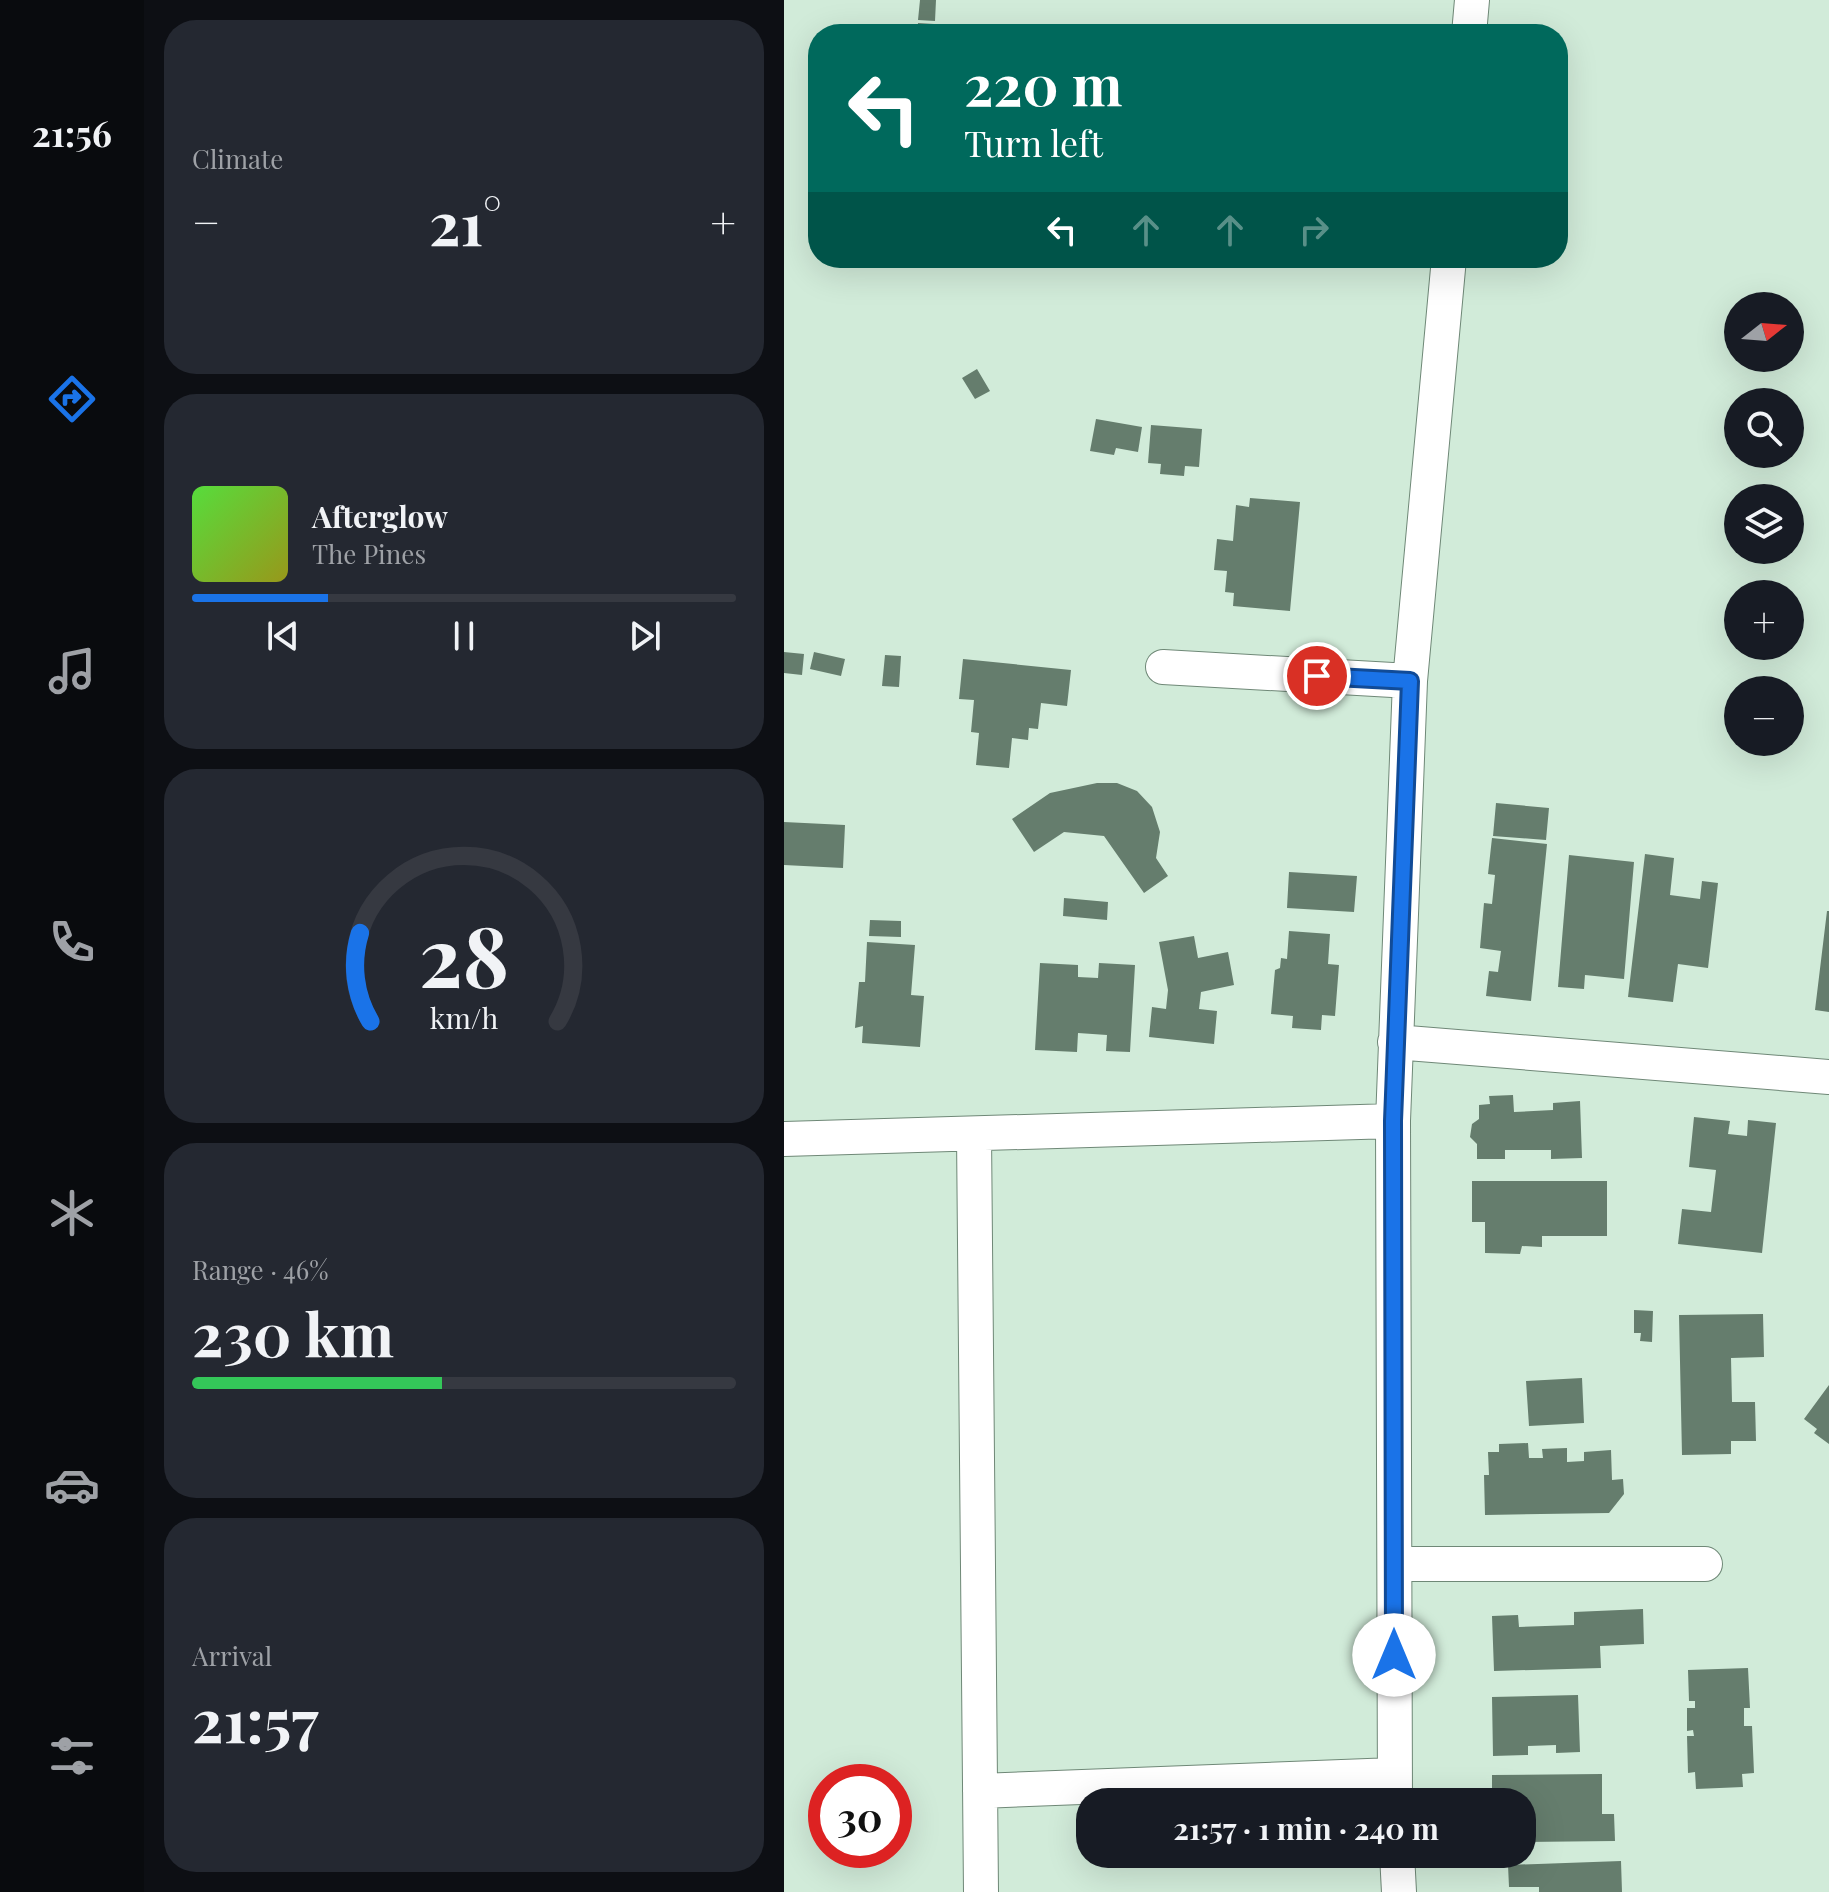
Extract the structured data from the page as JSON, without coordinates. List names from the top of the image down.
{
  "north": "right",
  "page": {
    "tabs": "21:56",
    "tile": [
      "Climate",
      ["Range · 46%", "230 km"],
      ["Arrival", "21:57"]
    ],
    "turn": ["220 m", "Turn left"],
    "heat": ["−", "21°", "+"],
    "map_buttons": ["+", "−"],
    "song": ["Afterglow", "The Pines"],
    "limit": "30",
    "trip": "21:57 · 1 min · 240 m",
    "gauge": ["28", "km/h"]
  }
}
